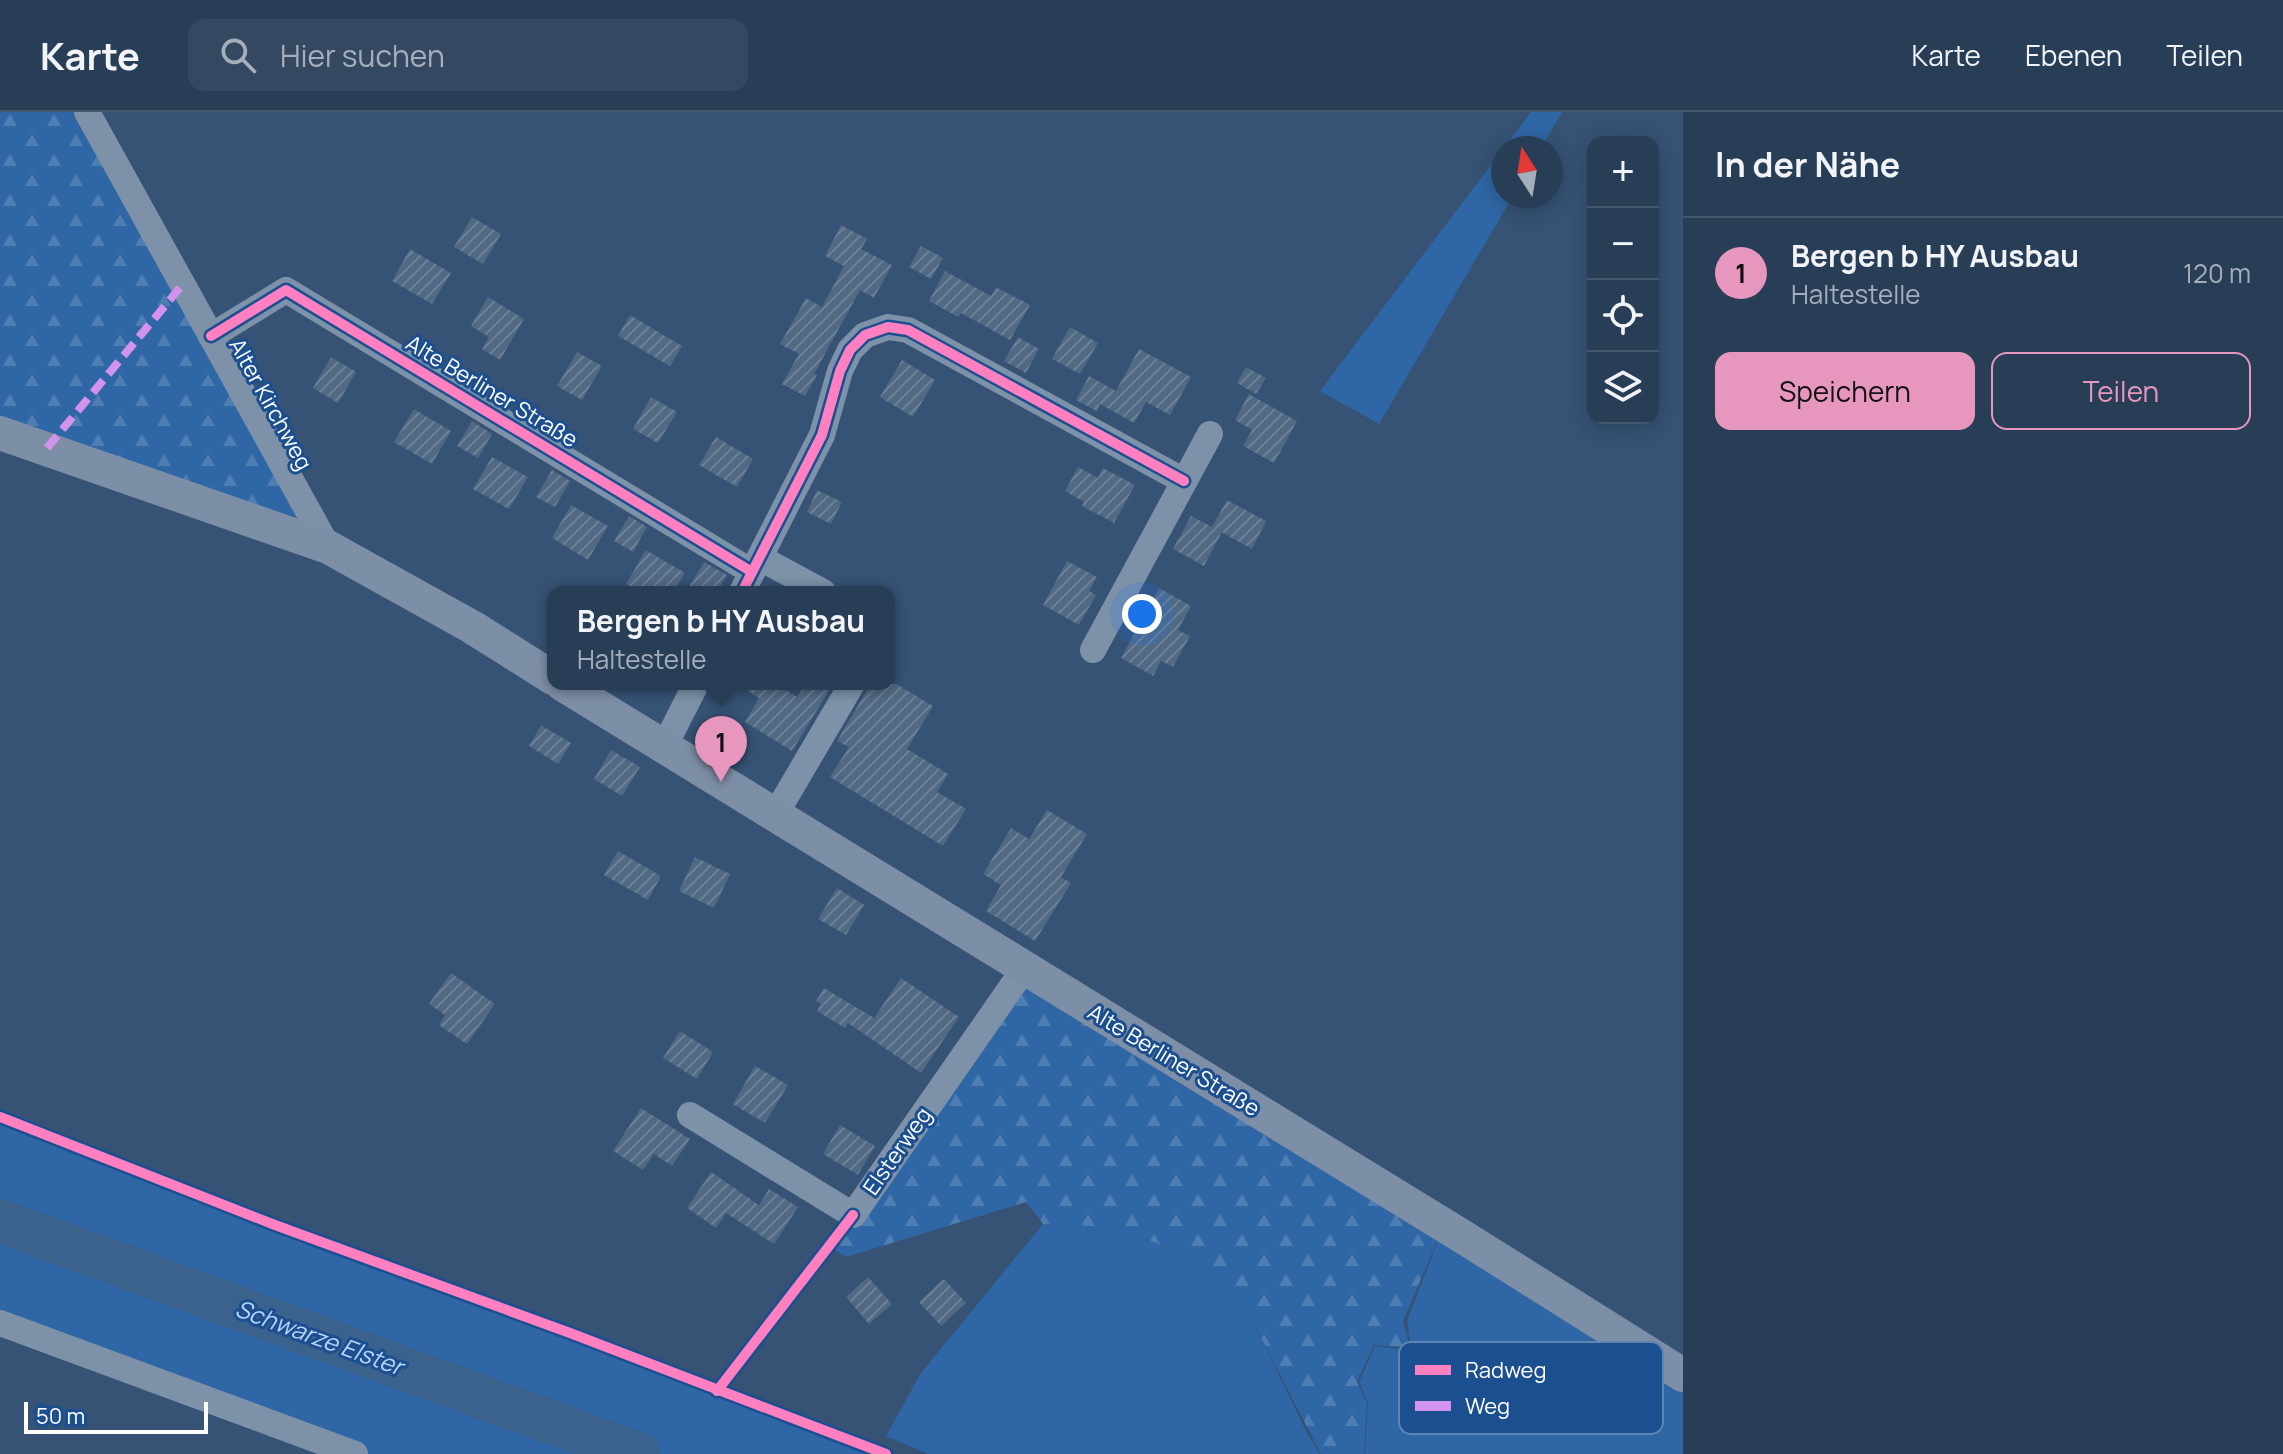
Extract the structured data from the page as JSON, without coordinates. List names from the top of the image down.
{
  "streets": {
    "main road": ["Alte Berliner Straße"],
    "street": ["Alter Kirchweg", "Elsterweg"]
  },
  "crossings": [
    ["Alte Berliner Straße", "Alter Kirchweg"],
    ["Alte Berliner Straße", "Elsterweg"]
  ],
  "water": ["Schwarze Elster"],
  "legend": ["Radweg", "Weg"],
  "scale_bar": "50 m",
  "north": "top",
  "page": {
    "header": "Karte",
    "search": "Hier suchen",
    "nav": ["Karte", "Ebenen", "Teilen"],
    "heading": "In der Nähe",
    "map_buttons": ["+", "−"],
    "list": [
      {
        "mark": "1",
        "name": "Bergen b HY Ausbau",
        "note": "Haltestelle",
        "value": "120 m"
      }
    ],
    "buttons": ["Speichern", "Teilen"],
    "popup": ["Bergen b HY Ausbau", "Haltestelle"],
    "pins": "1",
    "scale": "50 m"
  }
}
